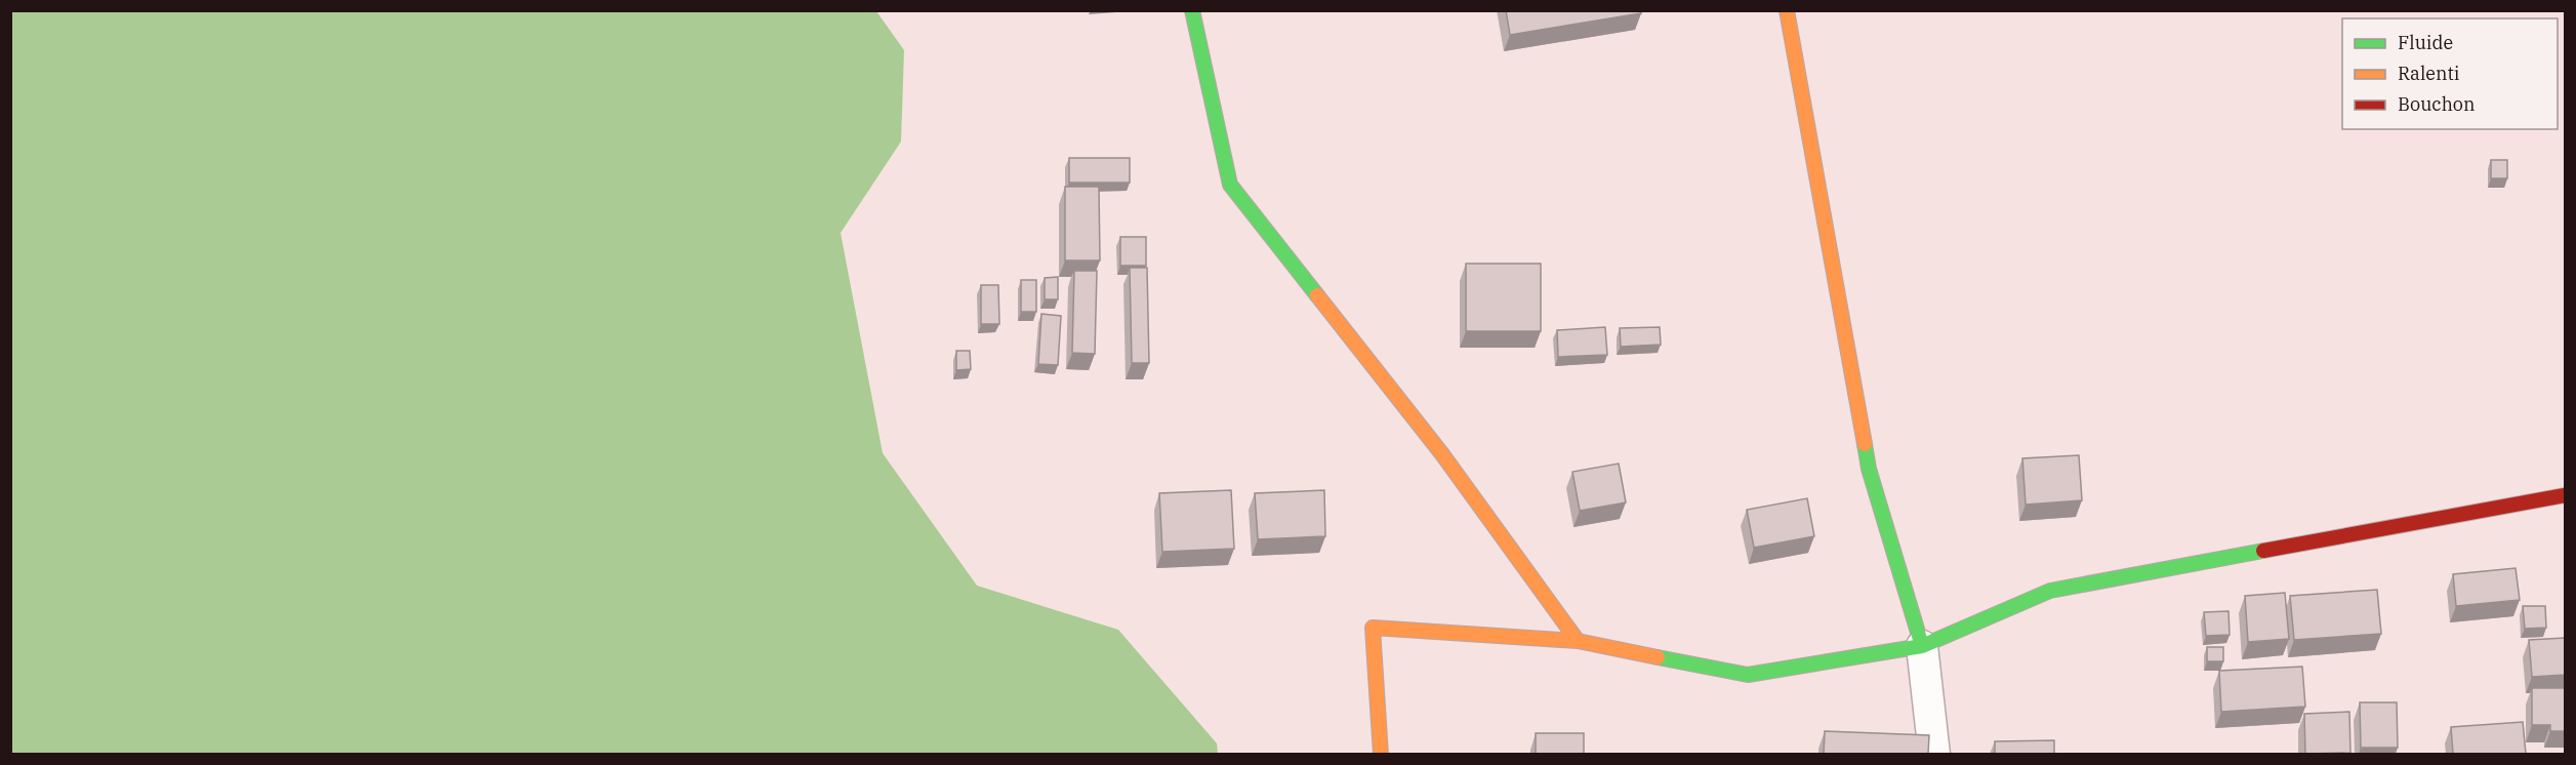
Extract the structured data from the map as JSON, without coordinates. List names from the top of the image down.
{
  "legend": ["Fluide", "Ralenti", "Bouchon"]
}
